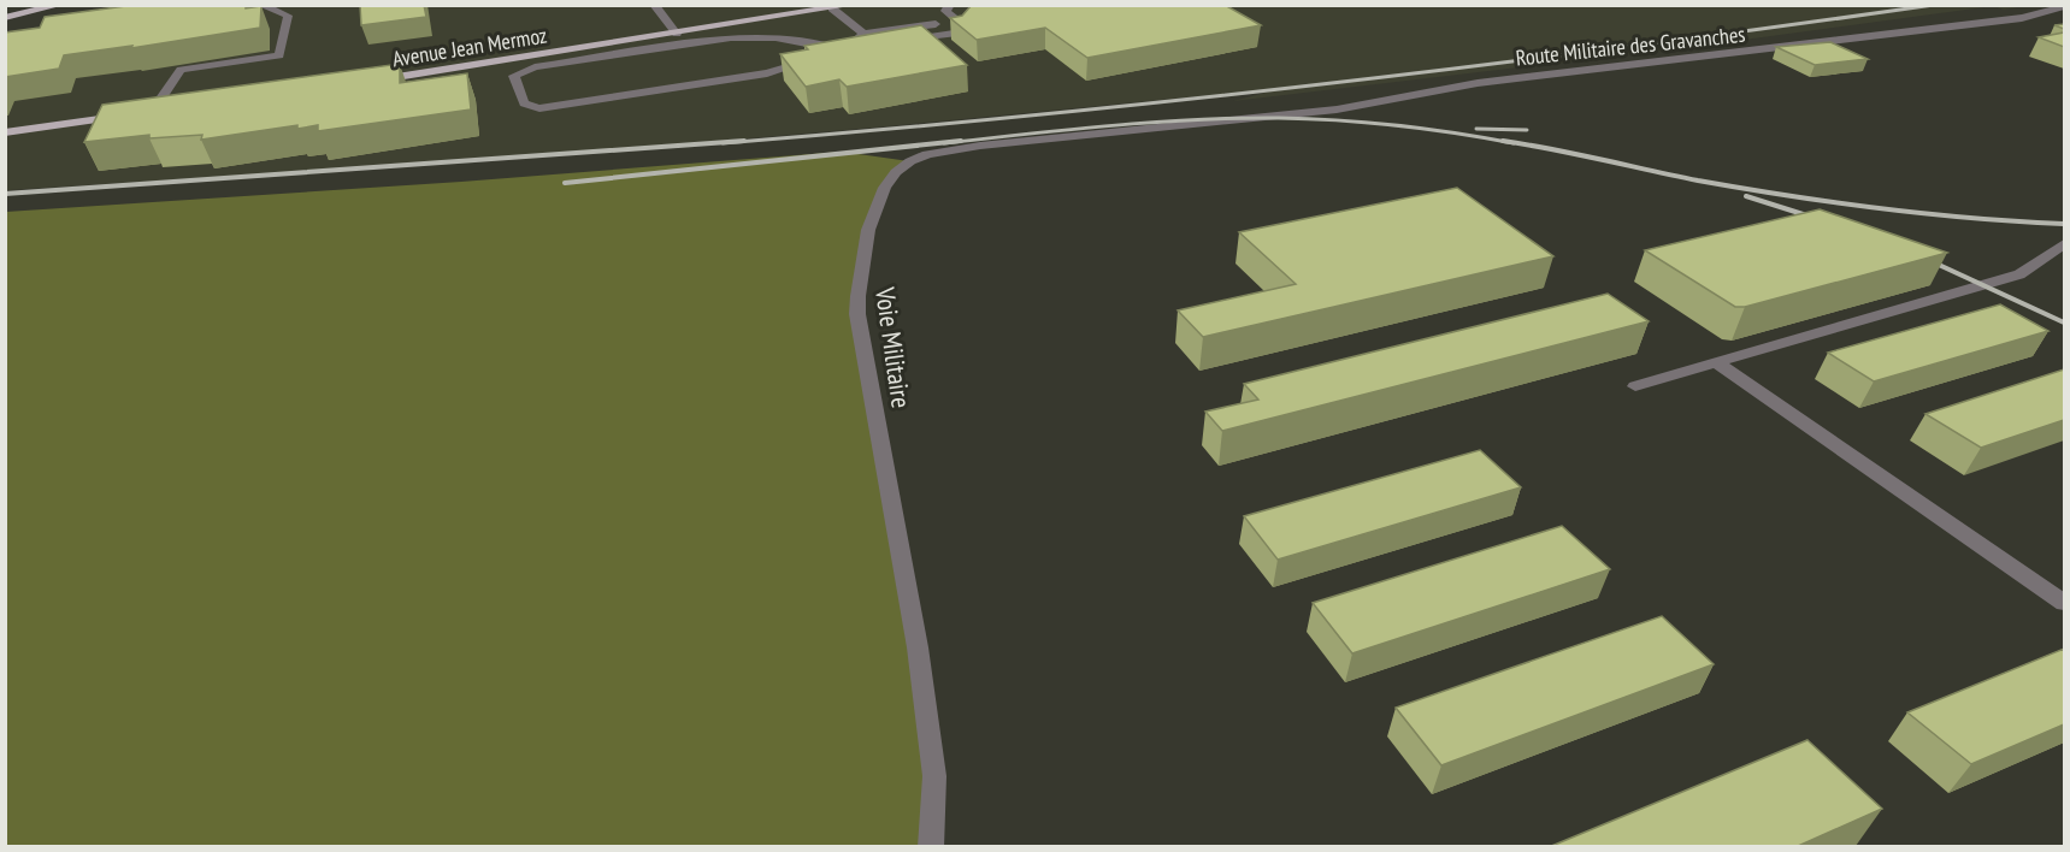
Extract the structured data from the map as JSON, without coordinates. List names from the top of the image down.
{
  "streets": {
    "main road": ["Avenue Jean Mermoz"],
    "street": ["Route Militaire des Gravanches", "Voie Militaire"]
  },
  "crossings": [
    ["Route Militaire des Gravanches", "Voie Militaire"]
  ]
}
